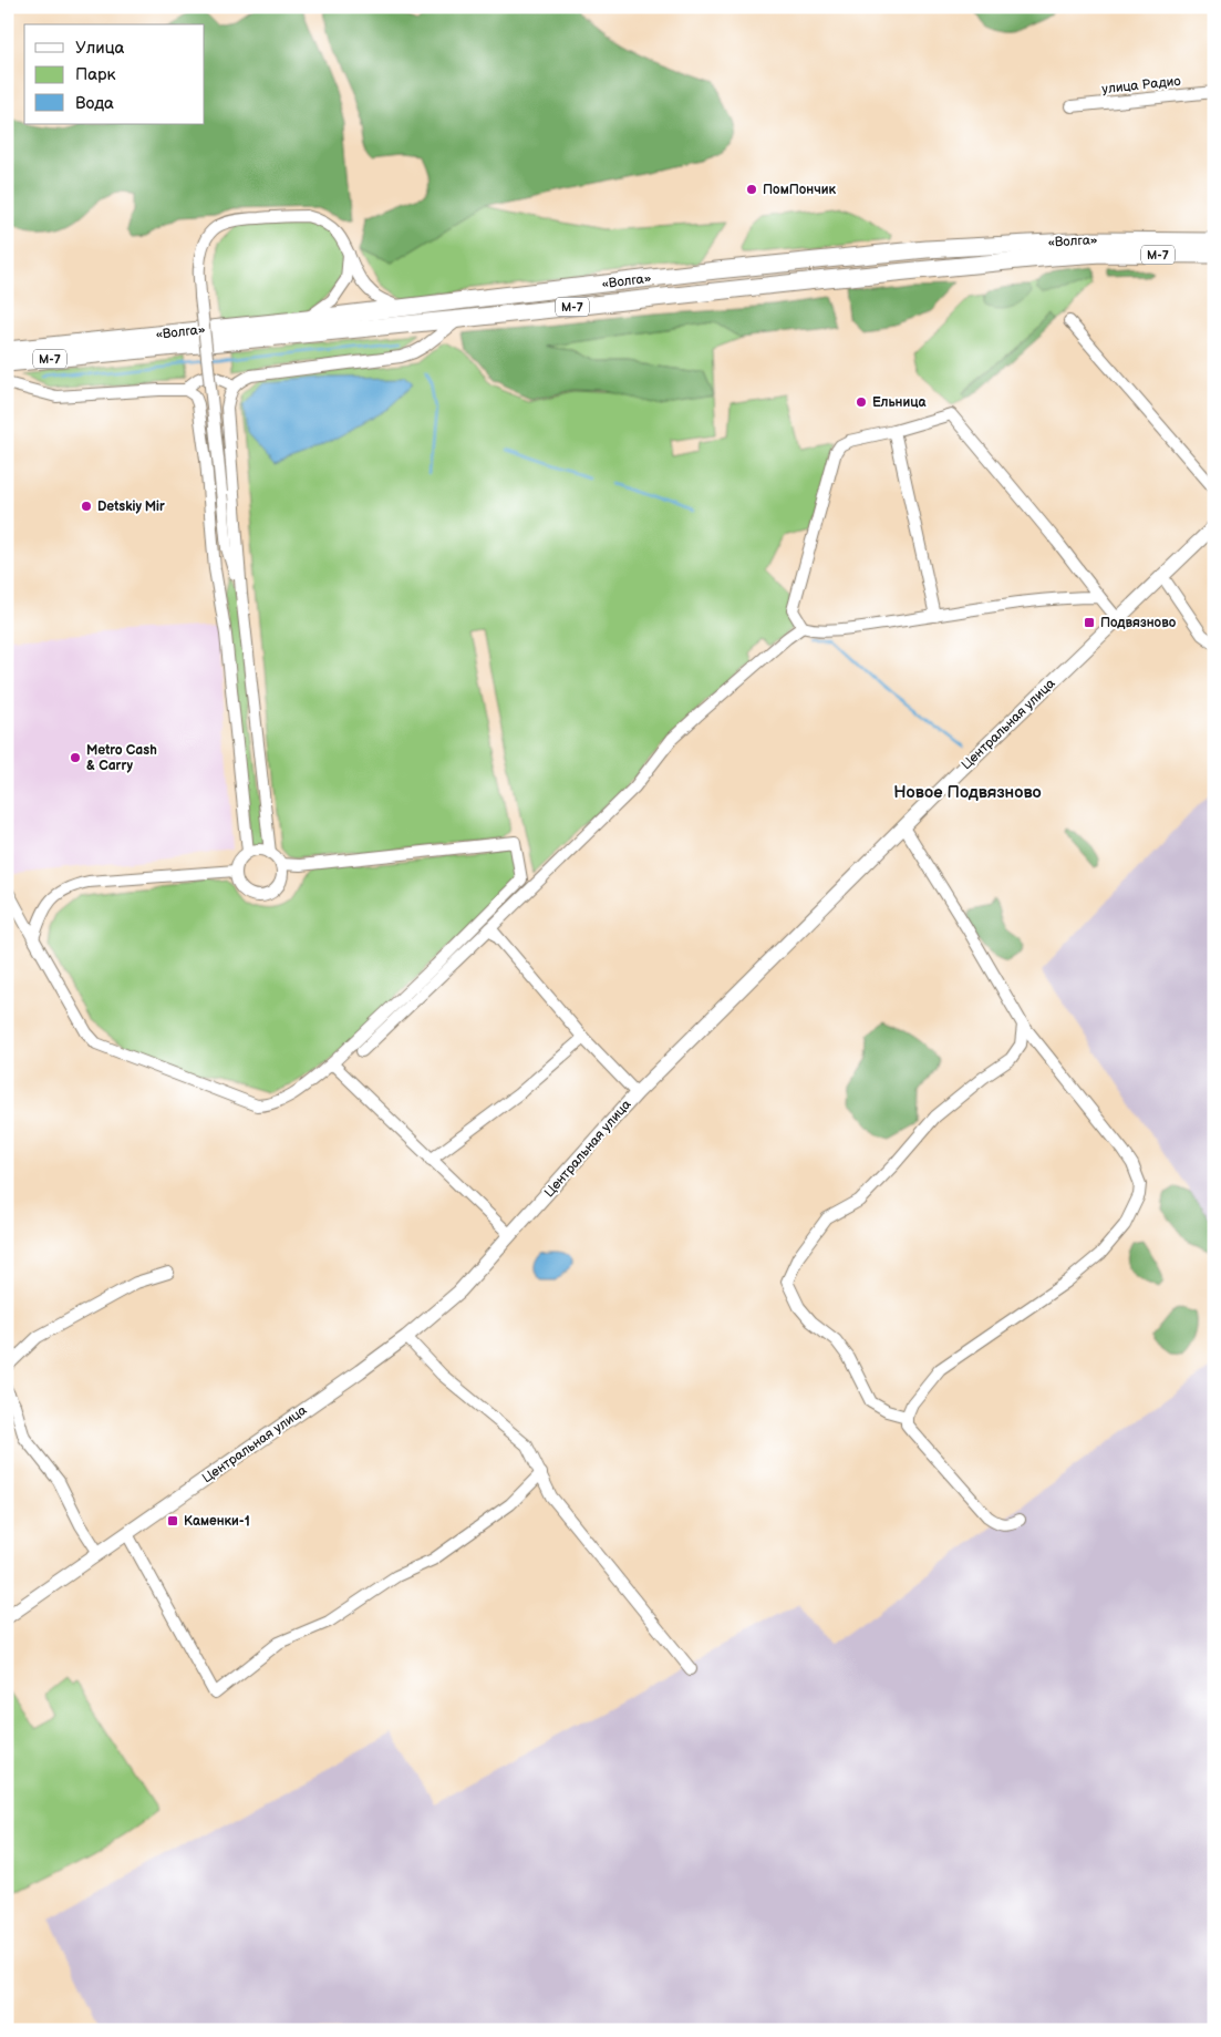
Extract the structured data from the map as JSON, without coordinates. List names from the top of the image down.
{
  "streets": {
    "highway": ["«Волга»", "М-7"],
    "main road": ["Центральная улица"],
    "street": ["улица Радио"]
  },
  "districts": ["Новое Подвязново"],
  "places": {
    "other": [
      "ПомПончик",
      "Ельница",
      "Detskiy Mir",
      "Metro Cash & Carry"
    ],
    "transit": ["Подвязново", "Каменки-1"]
  },
  "legend": ["Улица", "Парк", "Вода"]
}
